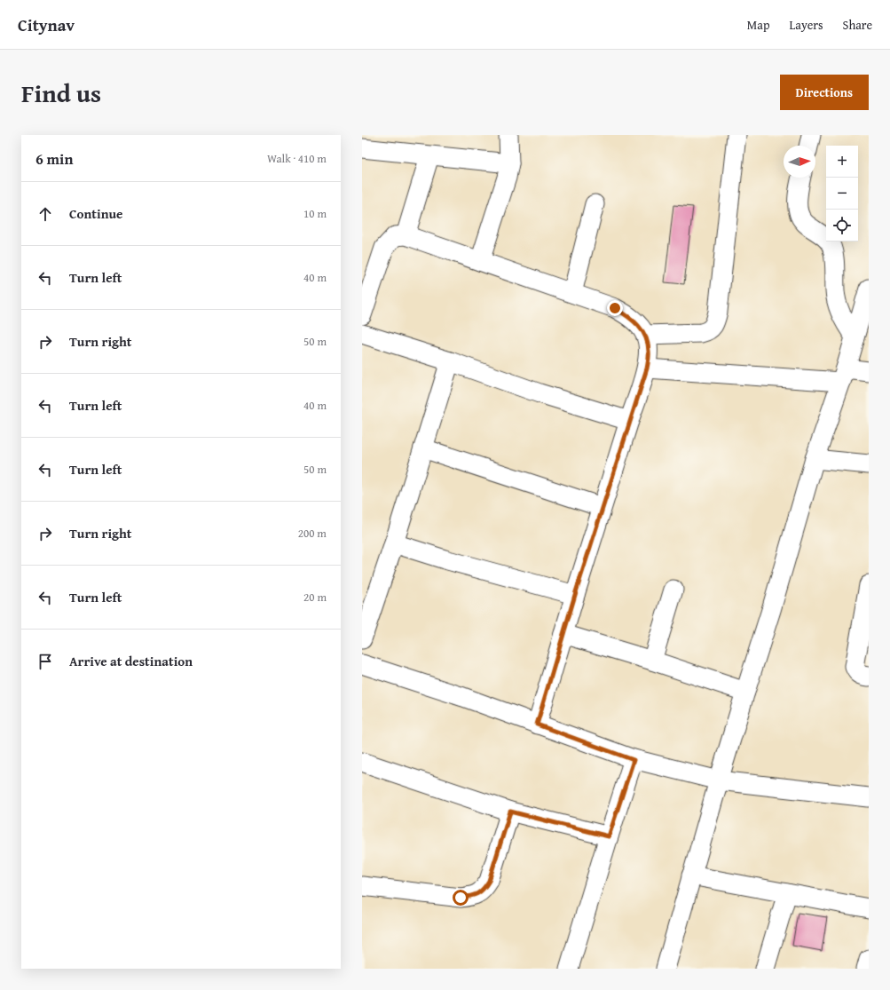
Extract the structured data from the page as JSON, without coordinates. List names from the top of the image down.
{
  "north": "right",
  "page": {
    "header": "Citynav",
    "nav": ["Map", "Layers", "Share"],
    "title": "Find us",
    "buttons": "Directions",
    "heading": ["6 min", "Walk · 410 m"],
    "map_buttons": ["+", "−"],
    "list": [
      ["Continue", "10 m"],
      ["Turn left", "40 m"],
      ["Turn right", "50 m"],
      ["Turn left", "40 m"],
      ["Turn left", "50 m"],
      ["Turn right", "200 m"],
      ["Turn left", "20 m"],
      "Arrive at destination"
    ]
  }
}
